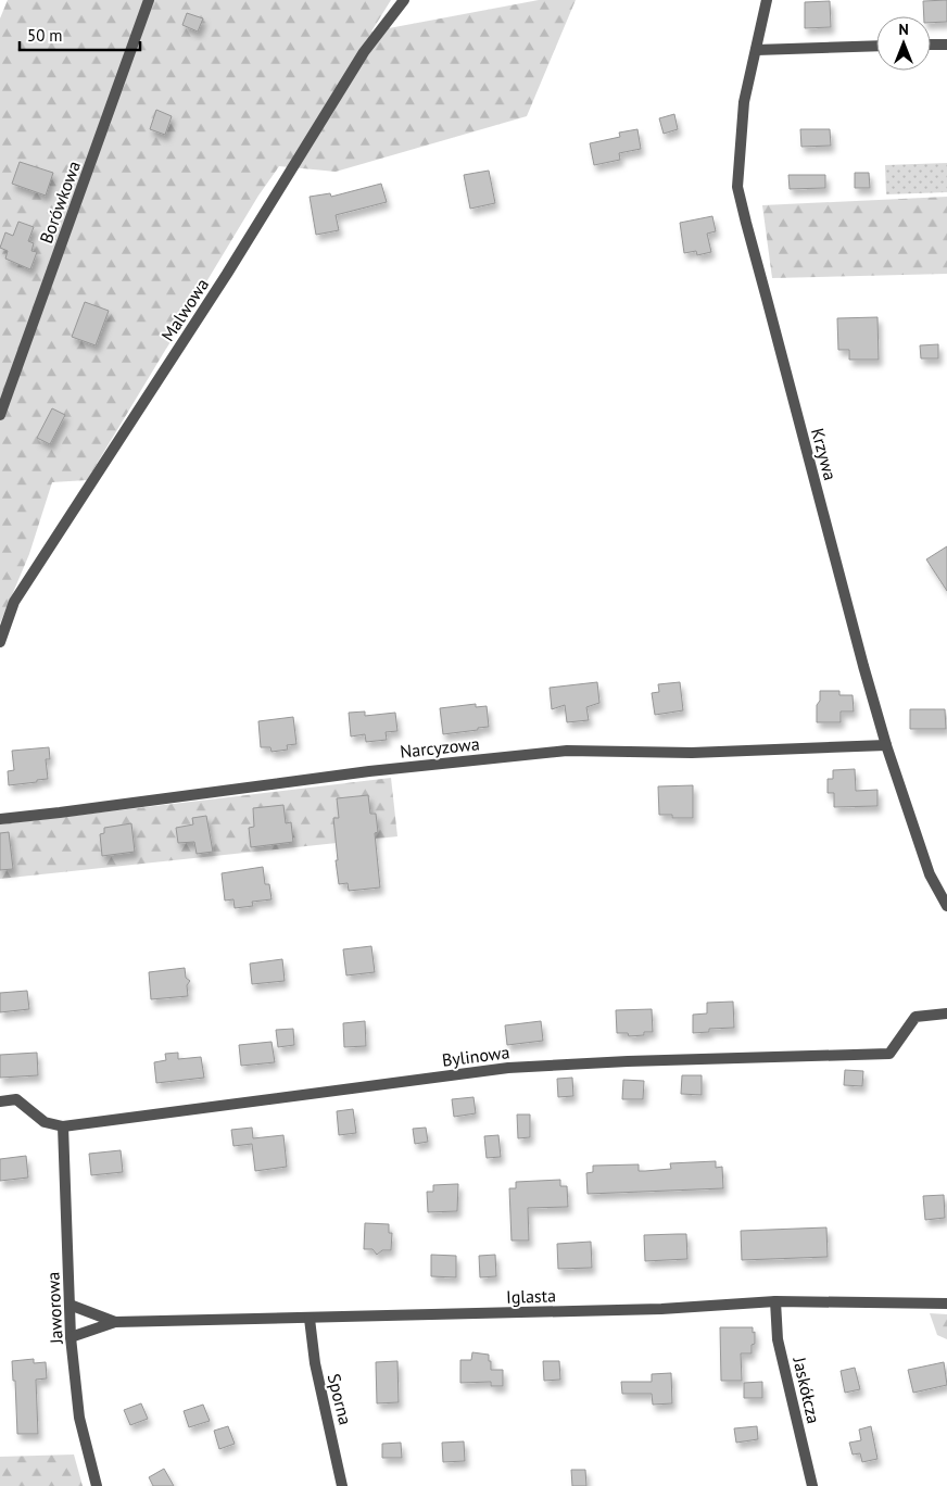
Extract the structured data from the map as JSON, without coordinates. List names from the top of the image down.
{
  "streets": {
    "street": [
      "Borówkowa",
      "Malwowa",
      "Krzywa",
      "Narcyzowa",
      "Bylinowa",
      "Iglasta",
      "Jaworowa",
      "Jaskółcza",
      "Sporna"
    ]
  },
  "crossings": [
    ["Krzywa", "Narcyzowa"],
    ["Bylinowa", "Jaworowa"],
    ["Iglasta", "Jaworowa"],
    ["Iglasta", "Jaskółcza"],
    ["Iglasta", "Sporna"]
  ],
  "scale_bar": "50 m",
  "north": "top"
}
